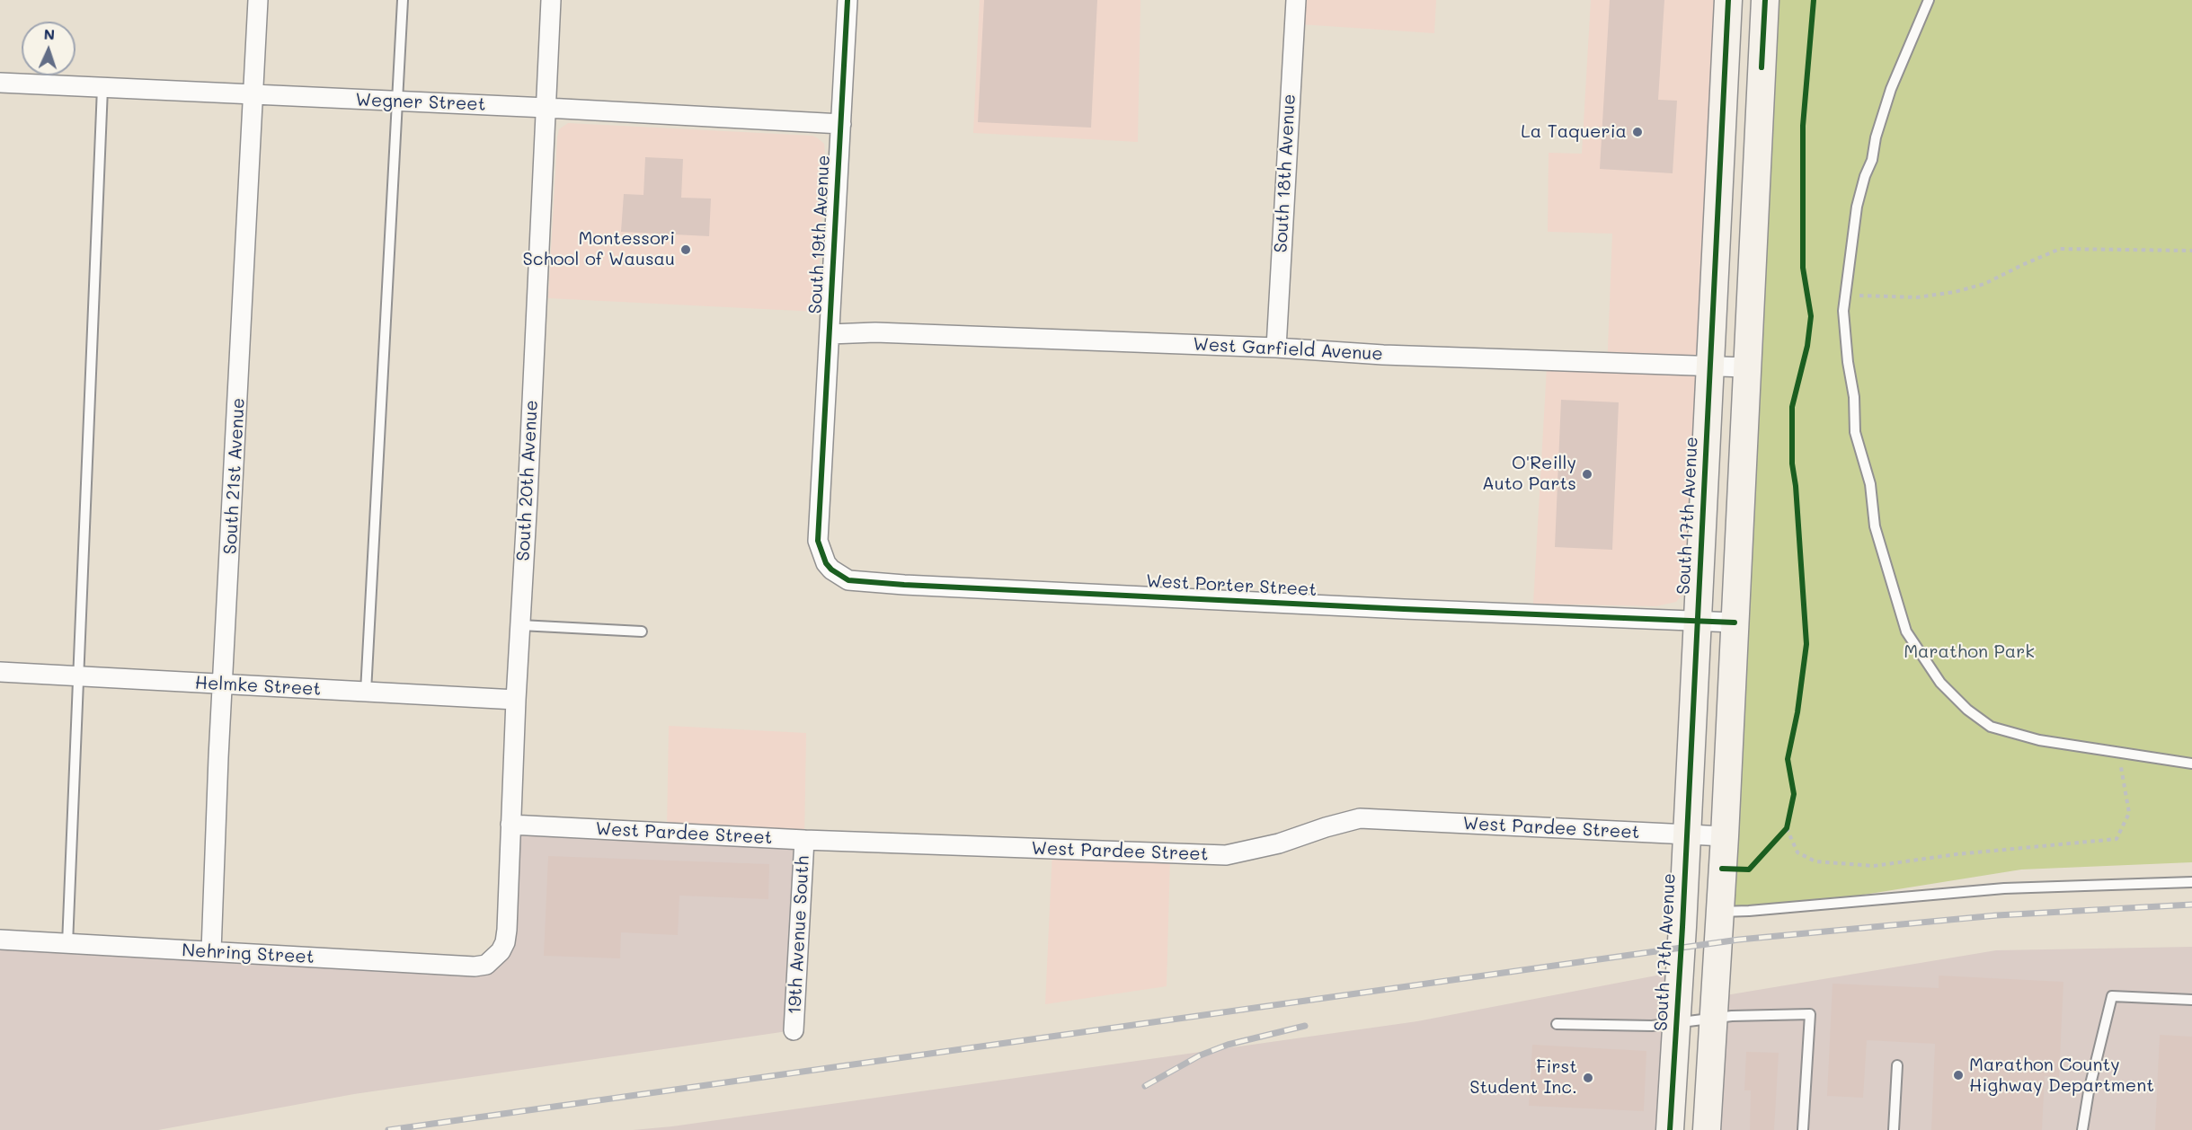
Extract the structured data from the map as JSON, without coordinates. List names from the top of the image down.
{
  "streets": {
    "main road": ["South 17th Avenue"],
    "street": [
      "Wegner Street",
      "South 18th Avenue",
      "South 19th Avenue",
      "West Garfield Avenue",
      "South 21st Avenue",
      "South 20th Avenue",
      "West Porter Street",
      "Helmke Street",
      "West Pardee Street",
      "19th Avenue South",
      "Nehring Street"
    ]
  },
  "crossings": [
    ["Wegner Street", "South 19th Avenue"],
    ["Wegner Street", "South 21st Avenue"],
    ["Wegner Street", "South 20th Avenue"],
    ["South 18th Avenue", "West Garfield Avenue"],
    ["South 19th Avenue", "West Garfield Avenue"],
    ["South 19th Avenue", "West Porter Street"],
    ["West Garfield Avenue", "South 17th Avenue"],
    ["South 21st Avenue", "Helmke Street"],
    ["South 21st Avenue", "Nehring Street"],
    ["South 20th Avenue", "Helmke Street"],
    ["South 20th Avenue", "West Pardee Street"],
    ["South 20th Avenue", "Nehring Street"],
    ["South 17th Avenue", "West Porter Street"],
    ["South 17th Avenue", "West Pardee Street"],
    ["West Pardee Street", "19th Avenue South"]
  ],
  "parks": ["Marathon Park"],
  "places": [
    "La Taqueria",
    "Montessori School of Wausau",
    "O'Reilly Auto Parts",
    "Marathon County Highway Department",
    "First Student Inc."
  ],
  "north": "top"
}
